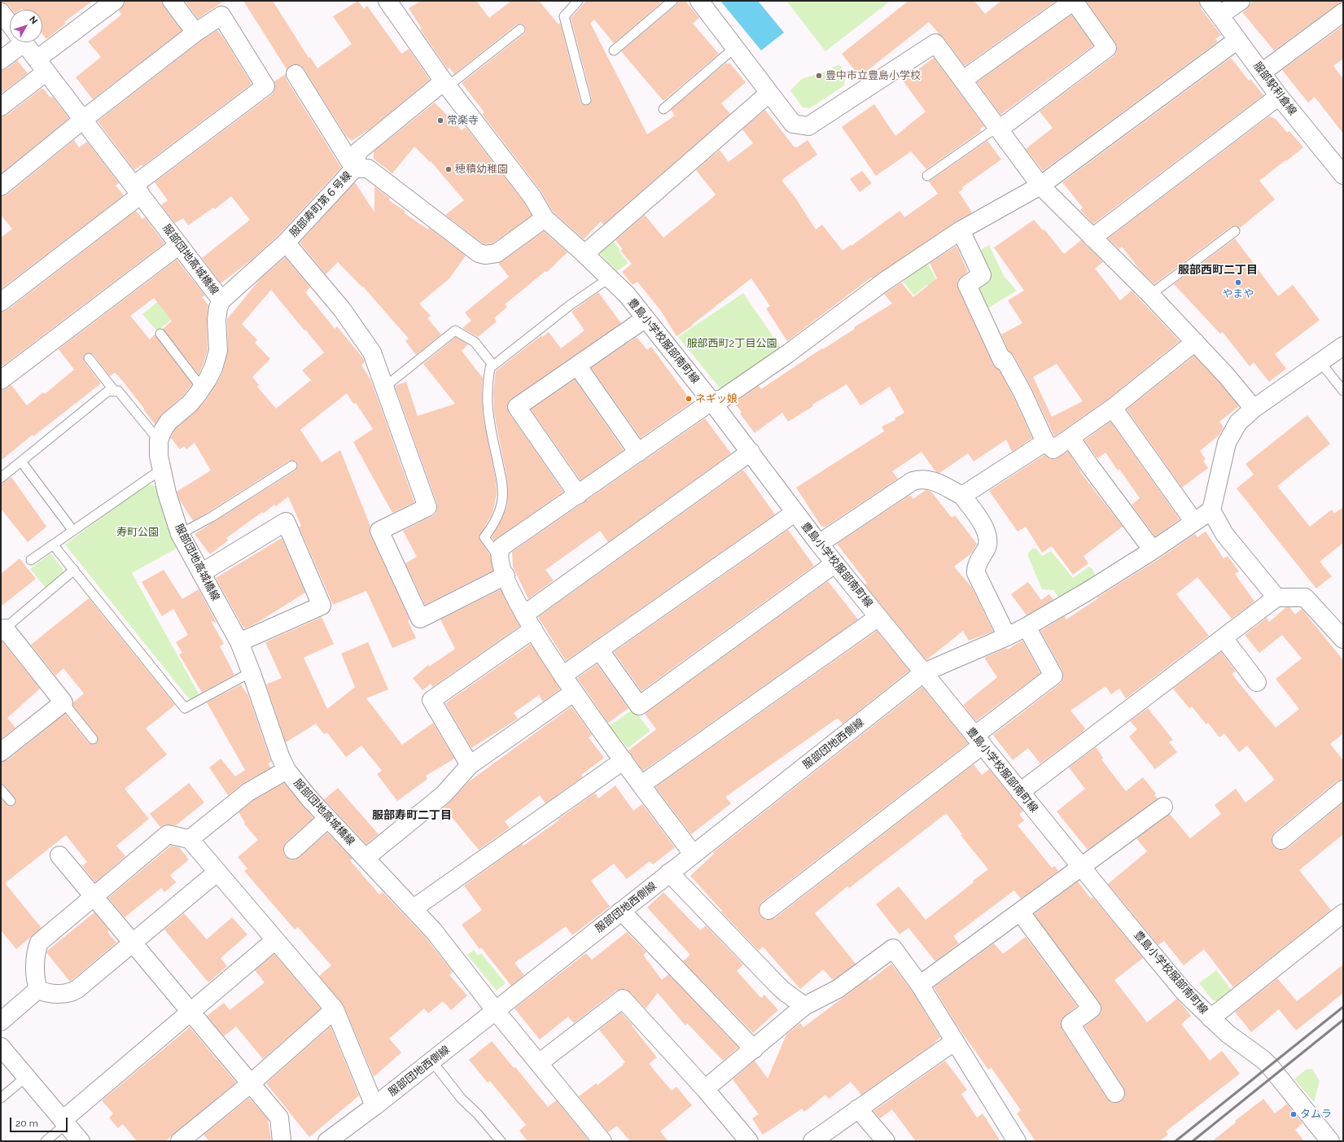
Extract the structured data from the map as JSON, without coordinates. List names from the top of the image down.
{
  "streets": {
    "street": [
      "服部駅利倉線",
      "服部寿町第６号線",
      "服部団地高城橋線",
      "豊島小学校服部南町線",
      "服部団地西側線"
    ]
  },
  "crossings": [
    ["服部寿町第６号線", "服部団地高城橋線"],
    ["服部寿町第６号線", "豊島小学校服部南町線"],
    ["服部団地高城橋線", "服部団地西側線"],
    ["豊島小学校服部南町線", "服部団地西側線"]
  ],
  "districts": ["服部西町二丁目", "服部寿町二丁目"],
  "parks": ["服部西町2丁目公園", "寿町公園"],
  "places": [
    "豊中市立豊島小学校",
    "常楽寺",
    "穂積幼稚園",
    "やまや",
    "ネギッ娘",
    "タムラ"
  ],
  "scale_bar": "20 m",
  "north": "top right"
}
